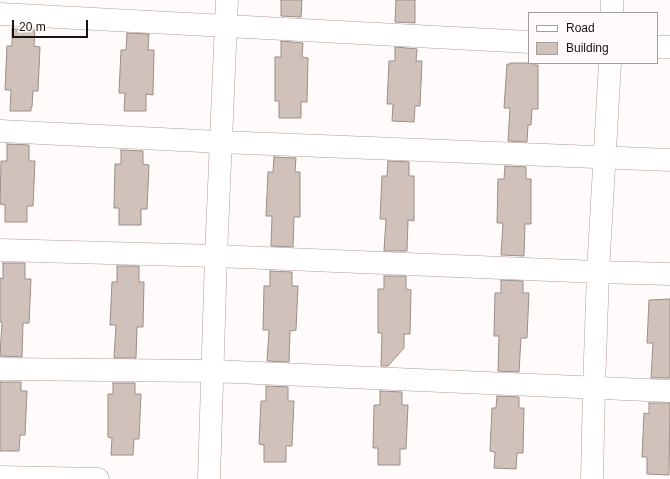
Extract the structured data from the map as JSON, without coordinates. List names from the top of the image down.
{
  "legend": ["Road", "Building"],
  "scale_bar": "20 m"
}
